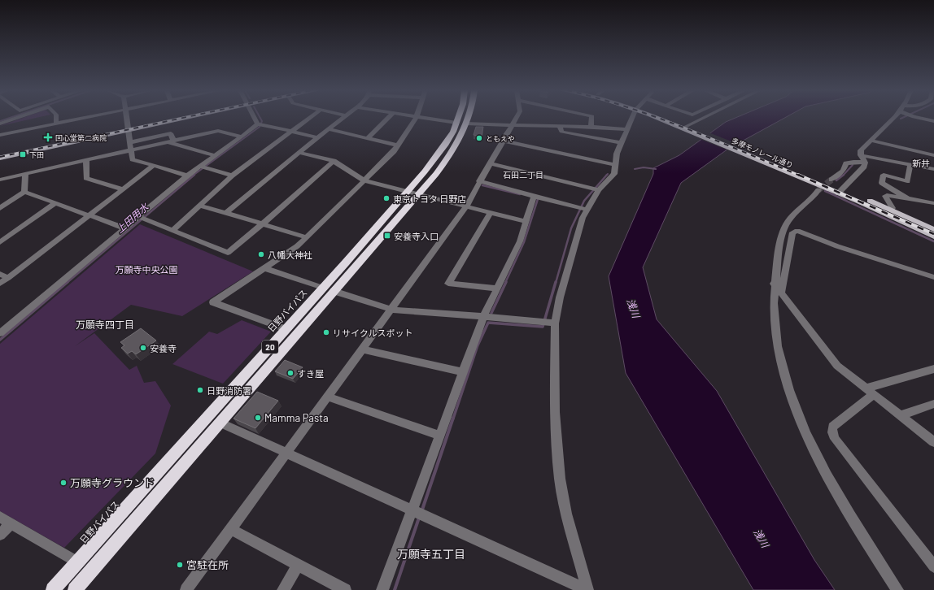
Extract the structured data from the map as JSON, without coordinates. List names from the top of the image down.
{
  "streets": {
    "highway": ["日野バイパス", "20"],
    "main road": ["多摩モノレール通り"]
  },
  "districts": [
    "新井",
    "石田二丁目",
    "万願寺四丁目",
    "万願寺五丁目"
  ],
  "water": ["上田用水", "浅川"],
  "parks": ["万願寺中央公園"],
  "places": {
    "health": ["回心堂第二病院"],
    "other": [
      "ともえや",
      "東京トヨタ 日野店",
      "八幡大神社",
      "リサイクルスポット",
      "安養寺",
      "すき屋",
      "日野消防署",
      "Mamma Pasta",
      "万願寺グラウンド",
      "宮駐在所"
    ],
    "transit": ["下田", "安養寺入口"]
  }
}
